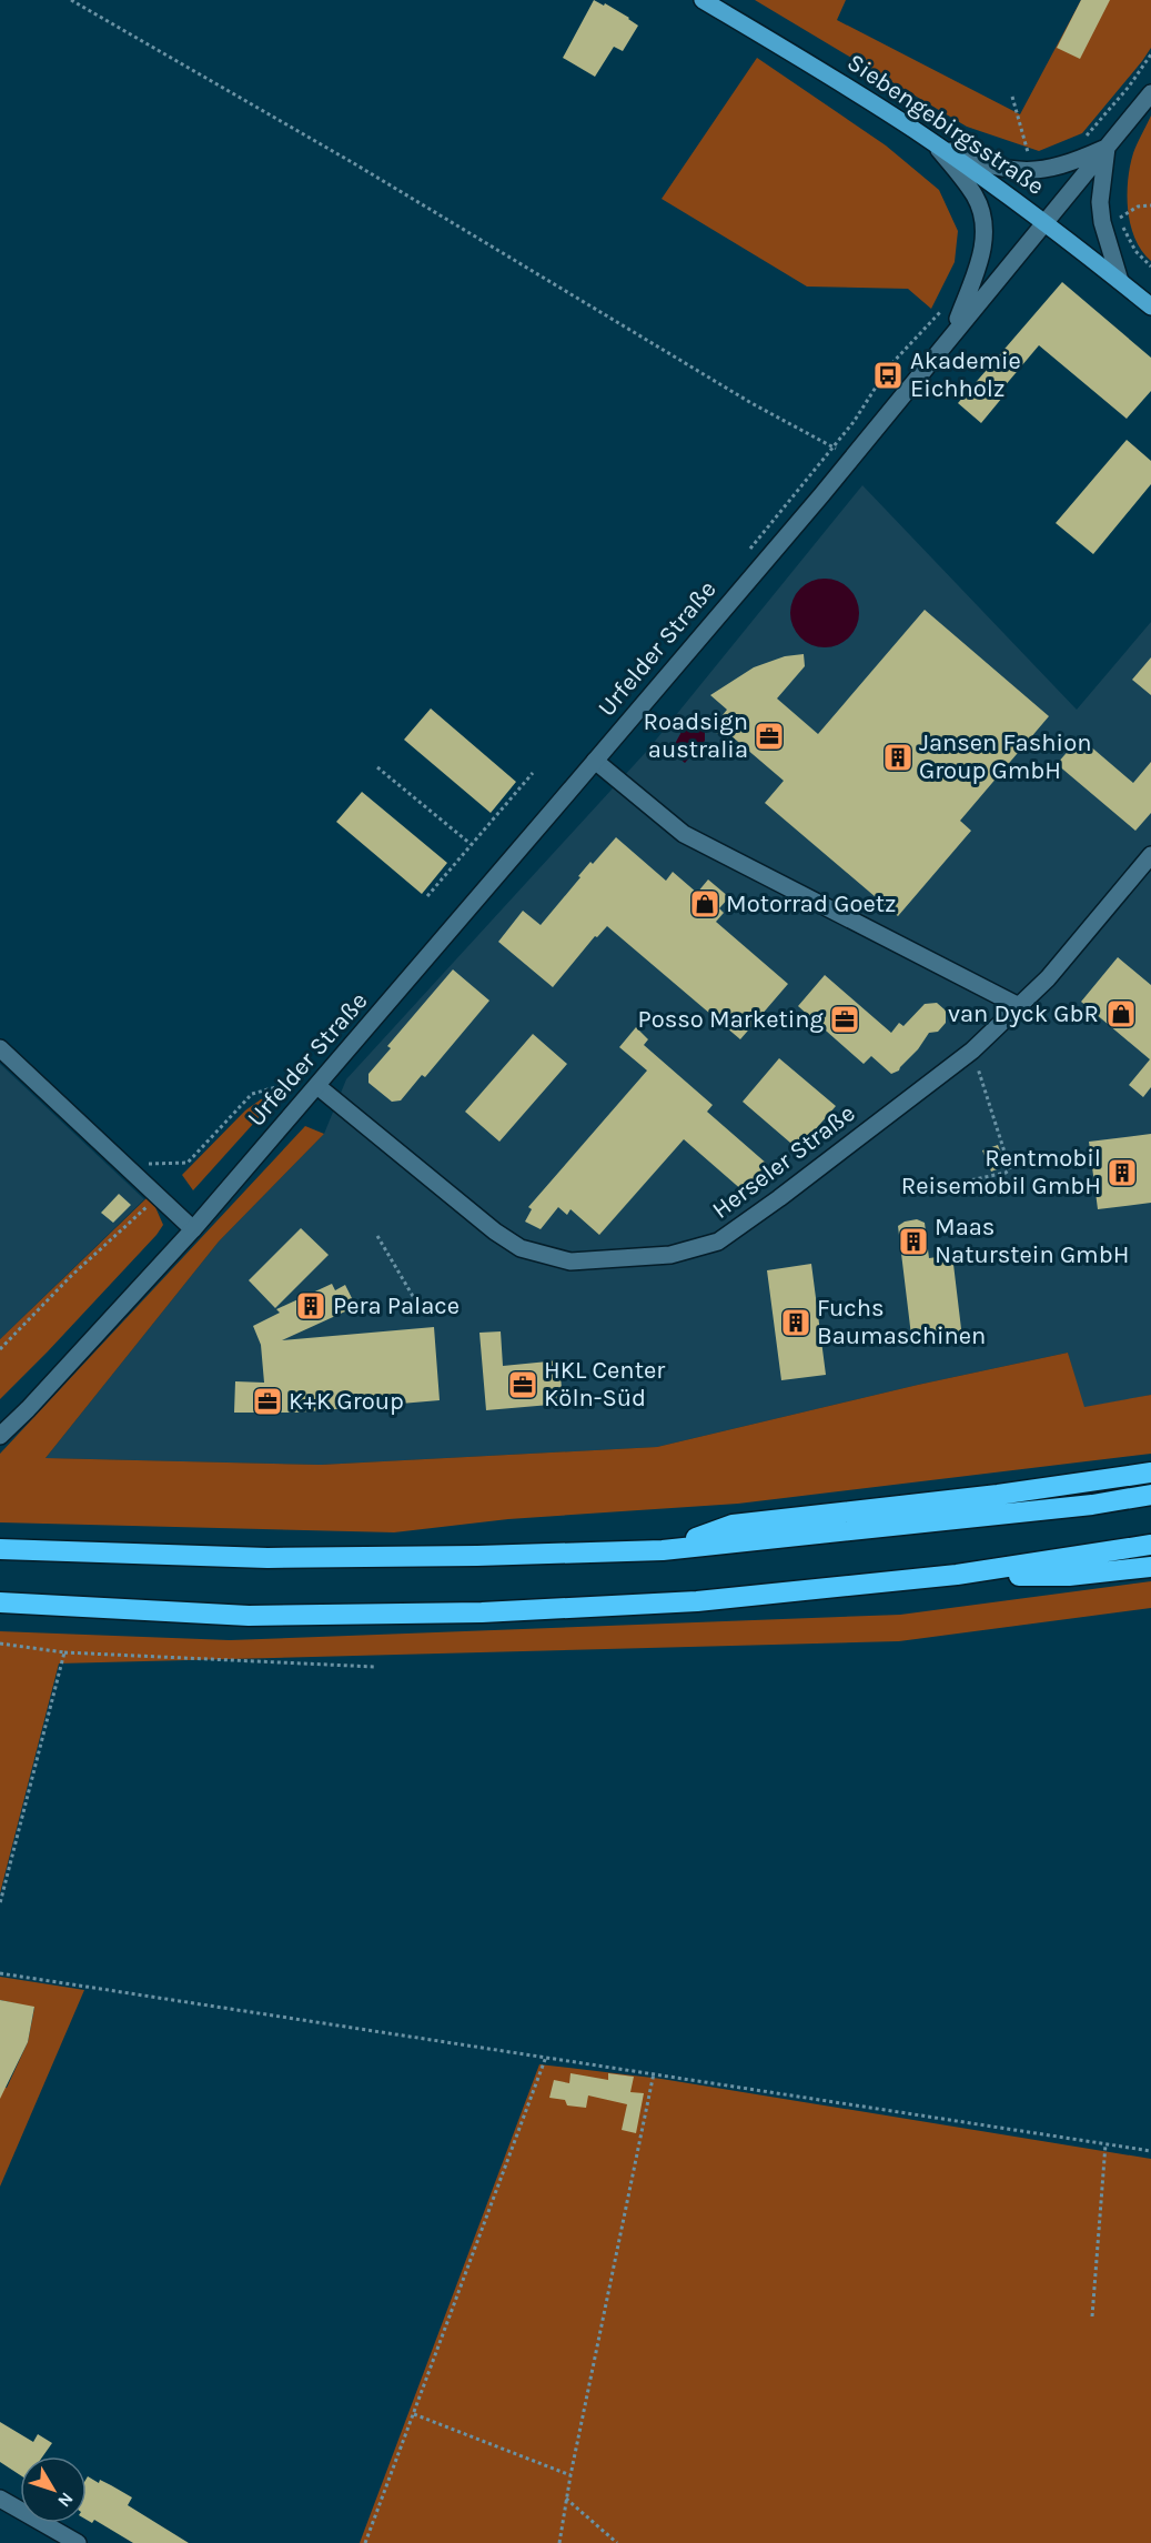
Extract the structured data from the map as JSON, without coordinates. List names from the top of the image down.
{
  "streets": {
    "main road": ["Siebengebirgsstraße", "Urfelder Straße", "Herseler Straße"]
  },
  "crossings": [
    ["Siebengebirgsstraße", "Urfelder Straße"],
    ["Urfelder Straße", "Herseler Straße"]
  ],
  "places": {
    "bus stop": ["Akademie Eichholz"],
    "office": [
      "Roadsign australia",
      "Posso Marketing",
      "HKL Center Köln-Süd",
      "K+K Group"
    ],
    "building": [
      "Jansen Fashion Group GmbH",
      "Rentmobil Reisemobil GmbH",
      "Maas Naturstein GmbH",
      "Pera Palace",
      "Fuchs Baumaschinen"
    ],
    "shop": ["Motorrad Goetz", "van Dyck GbR"]
  },
  "north": "bottom right"
}
